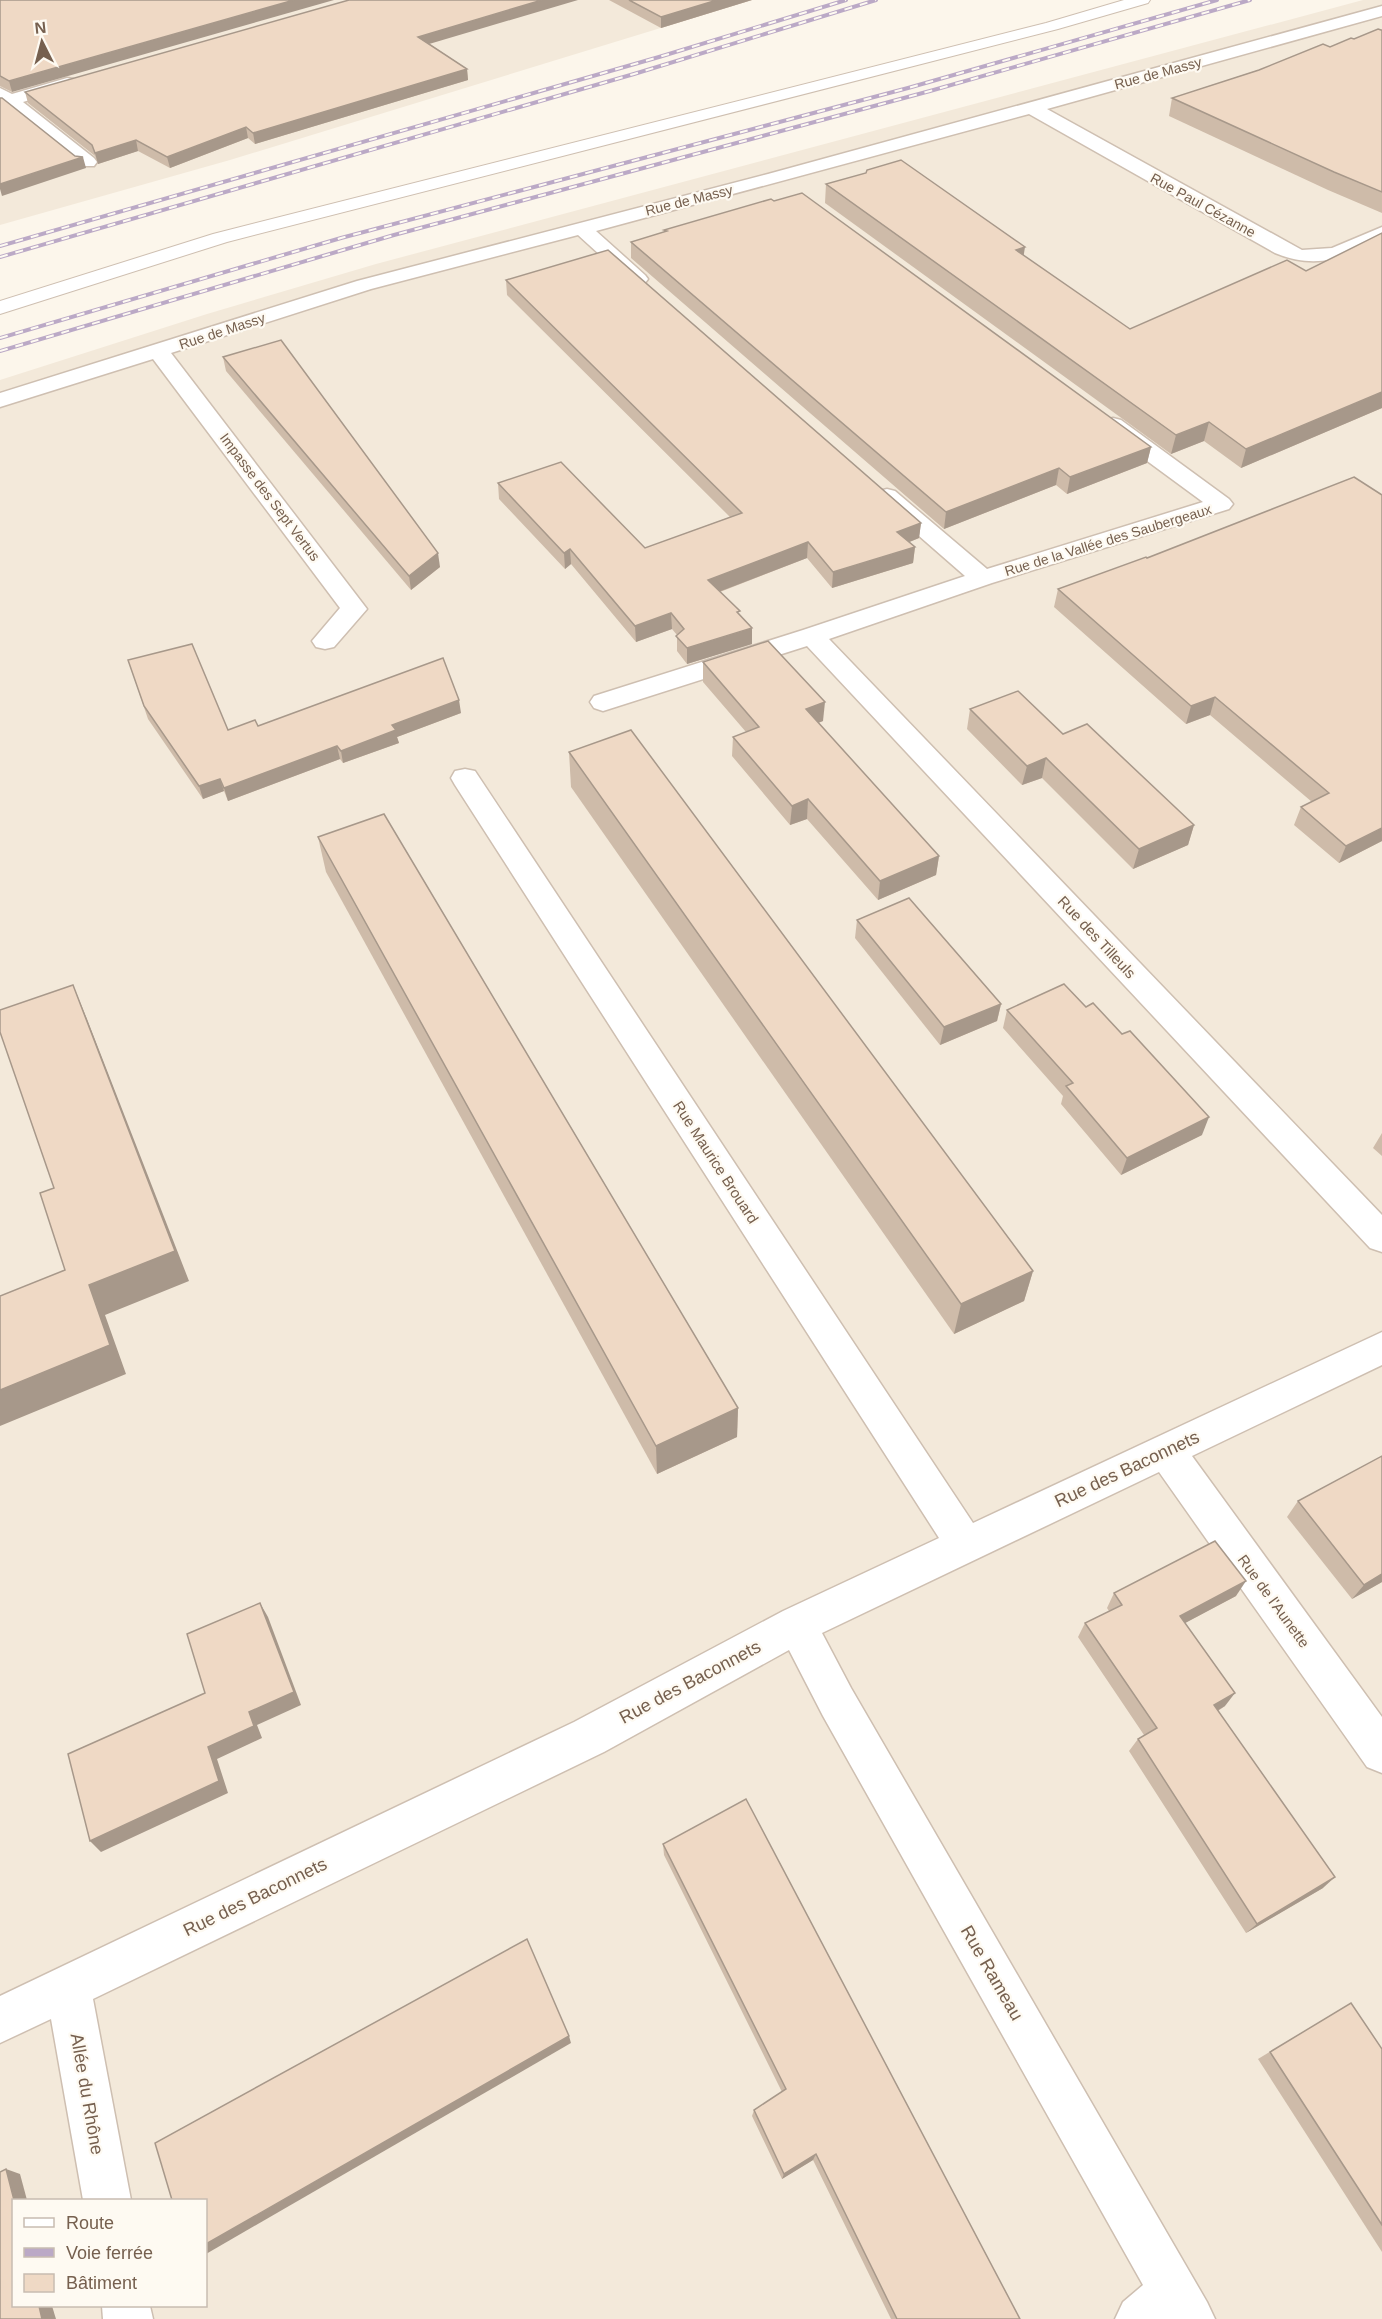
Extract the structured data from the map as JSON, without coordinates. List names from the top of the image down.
{
  "streets": {
    "street": [
      "Rue de Massy",
      "Rue Paul Cézanne",
      "Impasse des Sept Vertus",
      "Rue de la Vallée des Saubergeaux",
      "Rue des Tilleuls",
      "Rue Maurice Brouard",
      "Rue des Baconnets",
      "Rue de l'Aunette",
      "Rue Rameau",
      "Allée du Rhône"
    ]
  },
  "crossings": [
    ["Rue de Massy", "Rue Paul Cézanne"],
    ["Rue de Massy", "Impasse des Sept Vertus"],
    ["Rue Maurice Brouard", "Rue des Baconnets"],
    ["Rue des Baconnets", "Rue de l'Aunette"],
    ["Rue des Baconnets", "Rue Rameau"],
    ["Rue des Baconnets", "Allée du Rhône"]
  ],
  "legend": ["Route", "Voie ferrée", "Bâtiment"],
  "north": "top"
}
